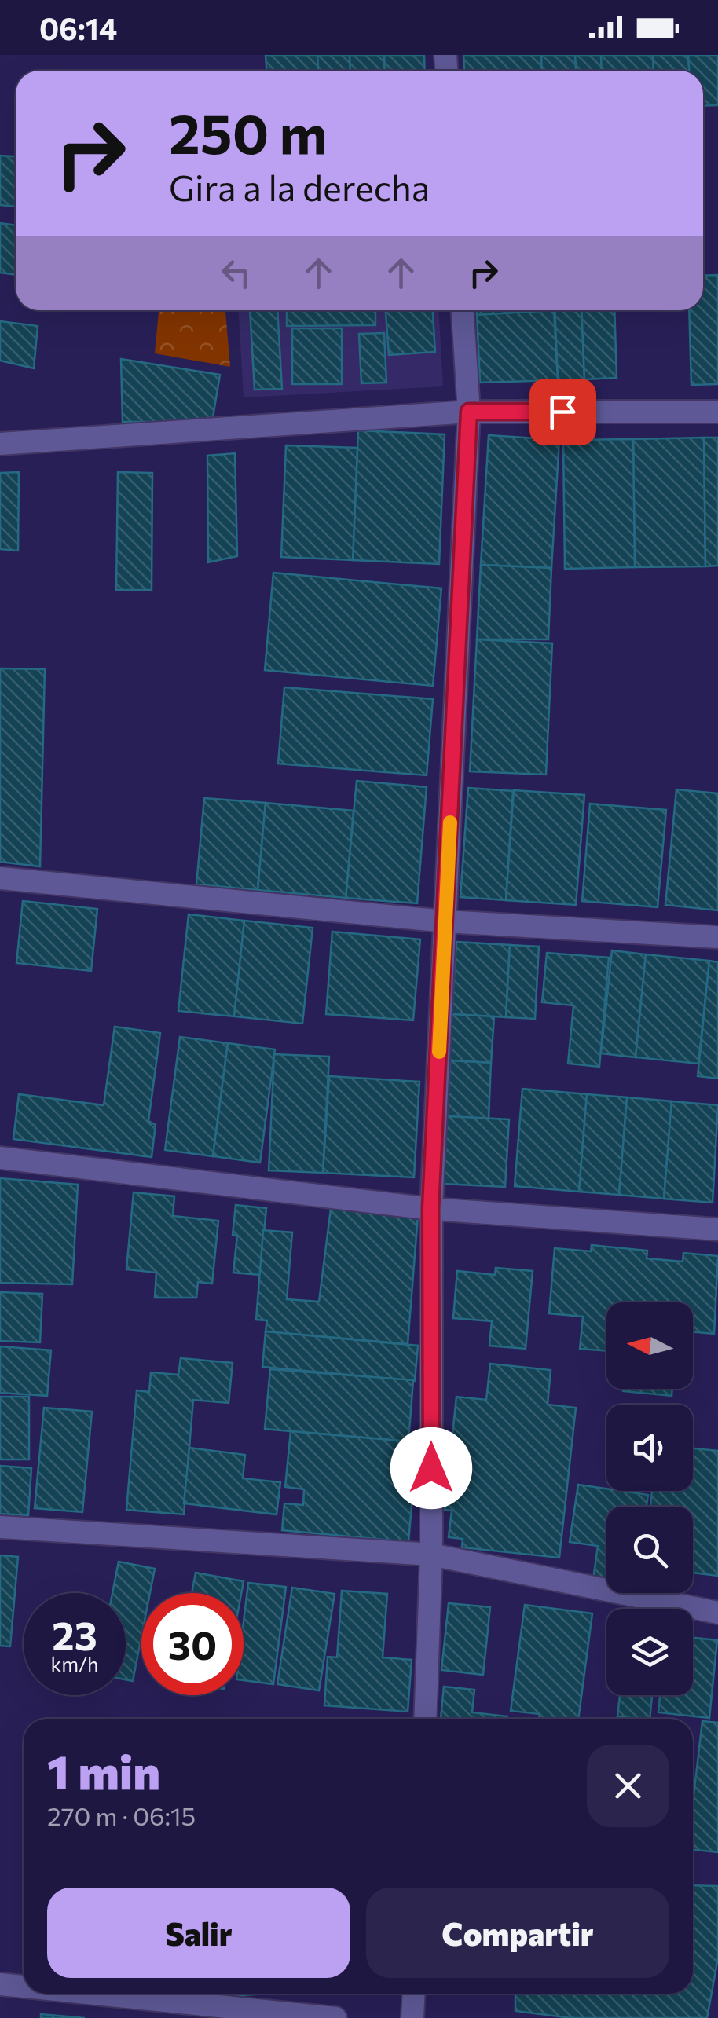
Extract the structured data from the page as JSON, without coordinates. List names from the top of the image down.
{
  "north": "left",
  "page": {
    "status": "06:14",
    "turn": ["250 m", "Gira a la derecha"],
    "speed": "23 km/h",
    "limit": "30",
    "heading": ["1 min", "270 m · 06:15"],
    "buttons": ["Salir", "Compartir"]
  }
}
